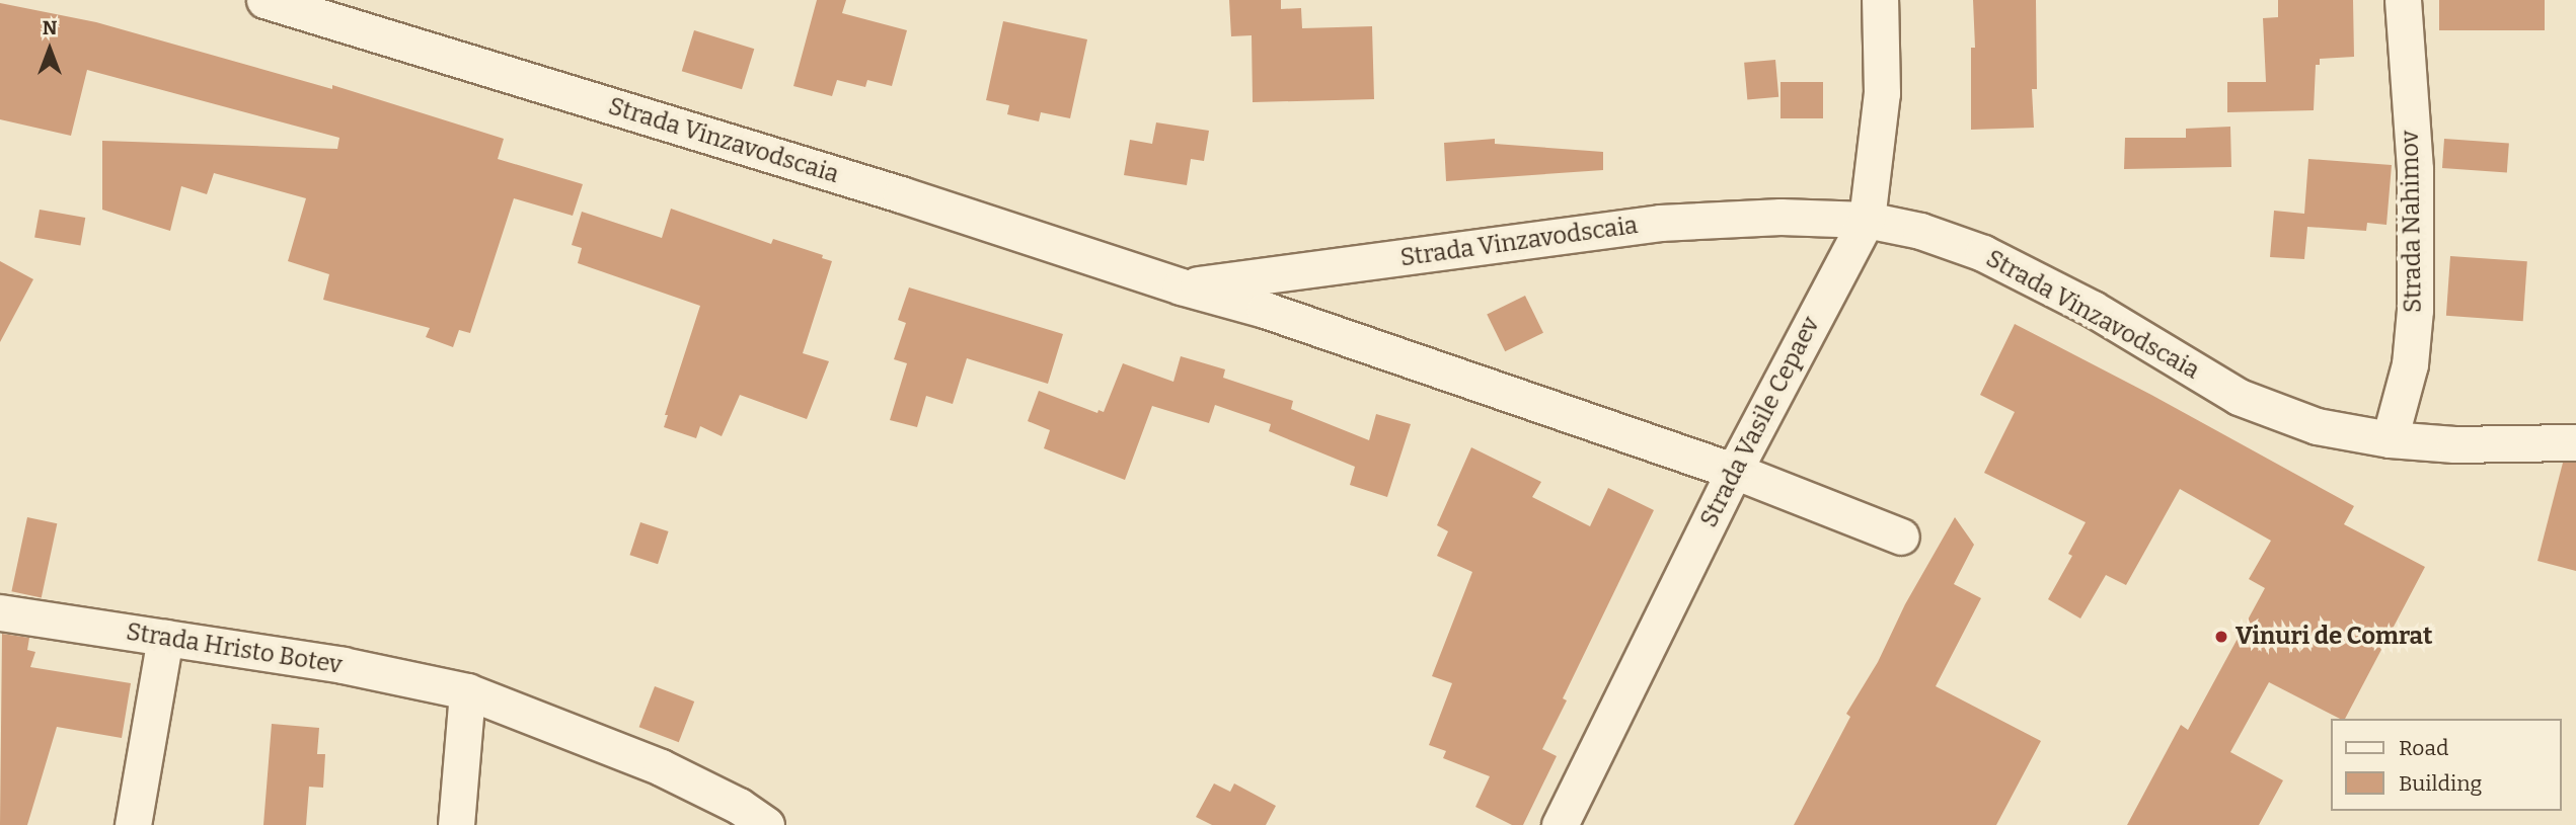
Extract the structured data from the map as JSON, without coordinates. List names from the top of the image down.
{
  "streets": {
    "street": [
      "Strada Vinzavodscaia",
      "Strada Nahimov",
      "Strada Vasile Cepaev",
      "Strada Hristo Botev"
    ]
  },
  "crossings": [
    ["Strada Vinzavodscaia", "Strada Nahimov"],
    ["Strada Vinzavodscaia", "Strada Vasile Cepaev"]
  ],
  "places": ["Vinuri de Comrat"],
  "legend": ["Road", "Building"],
  "north": "top"
}
